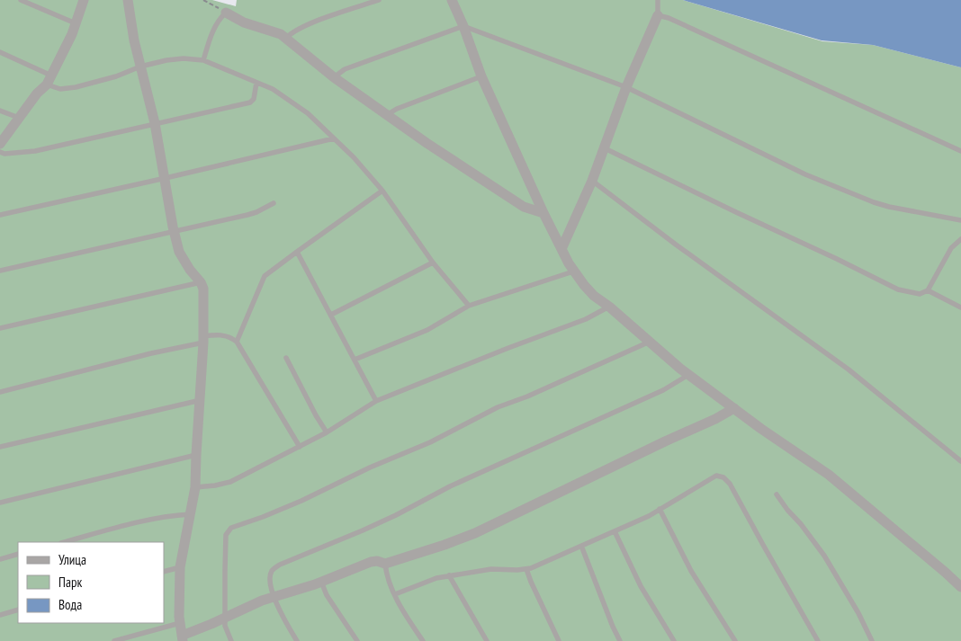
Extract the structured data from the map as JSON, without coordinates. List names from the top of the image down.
{
  "legend": ["Улица", "Парк", "Вода"]
}
